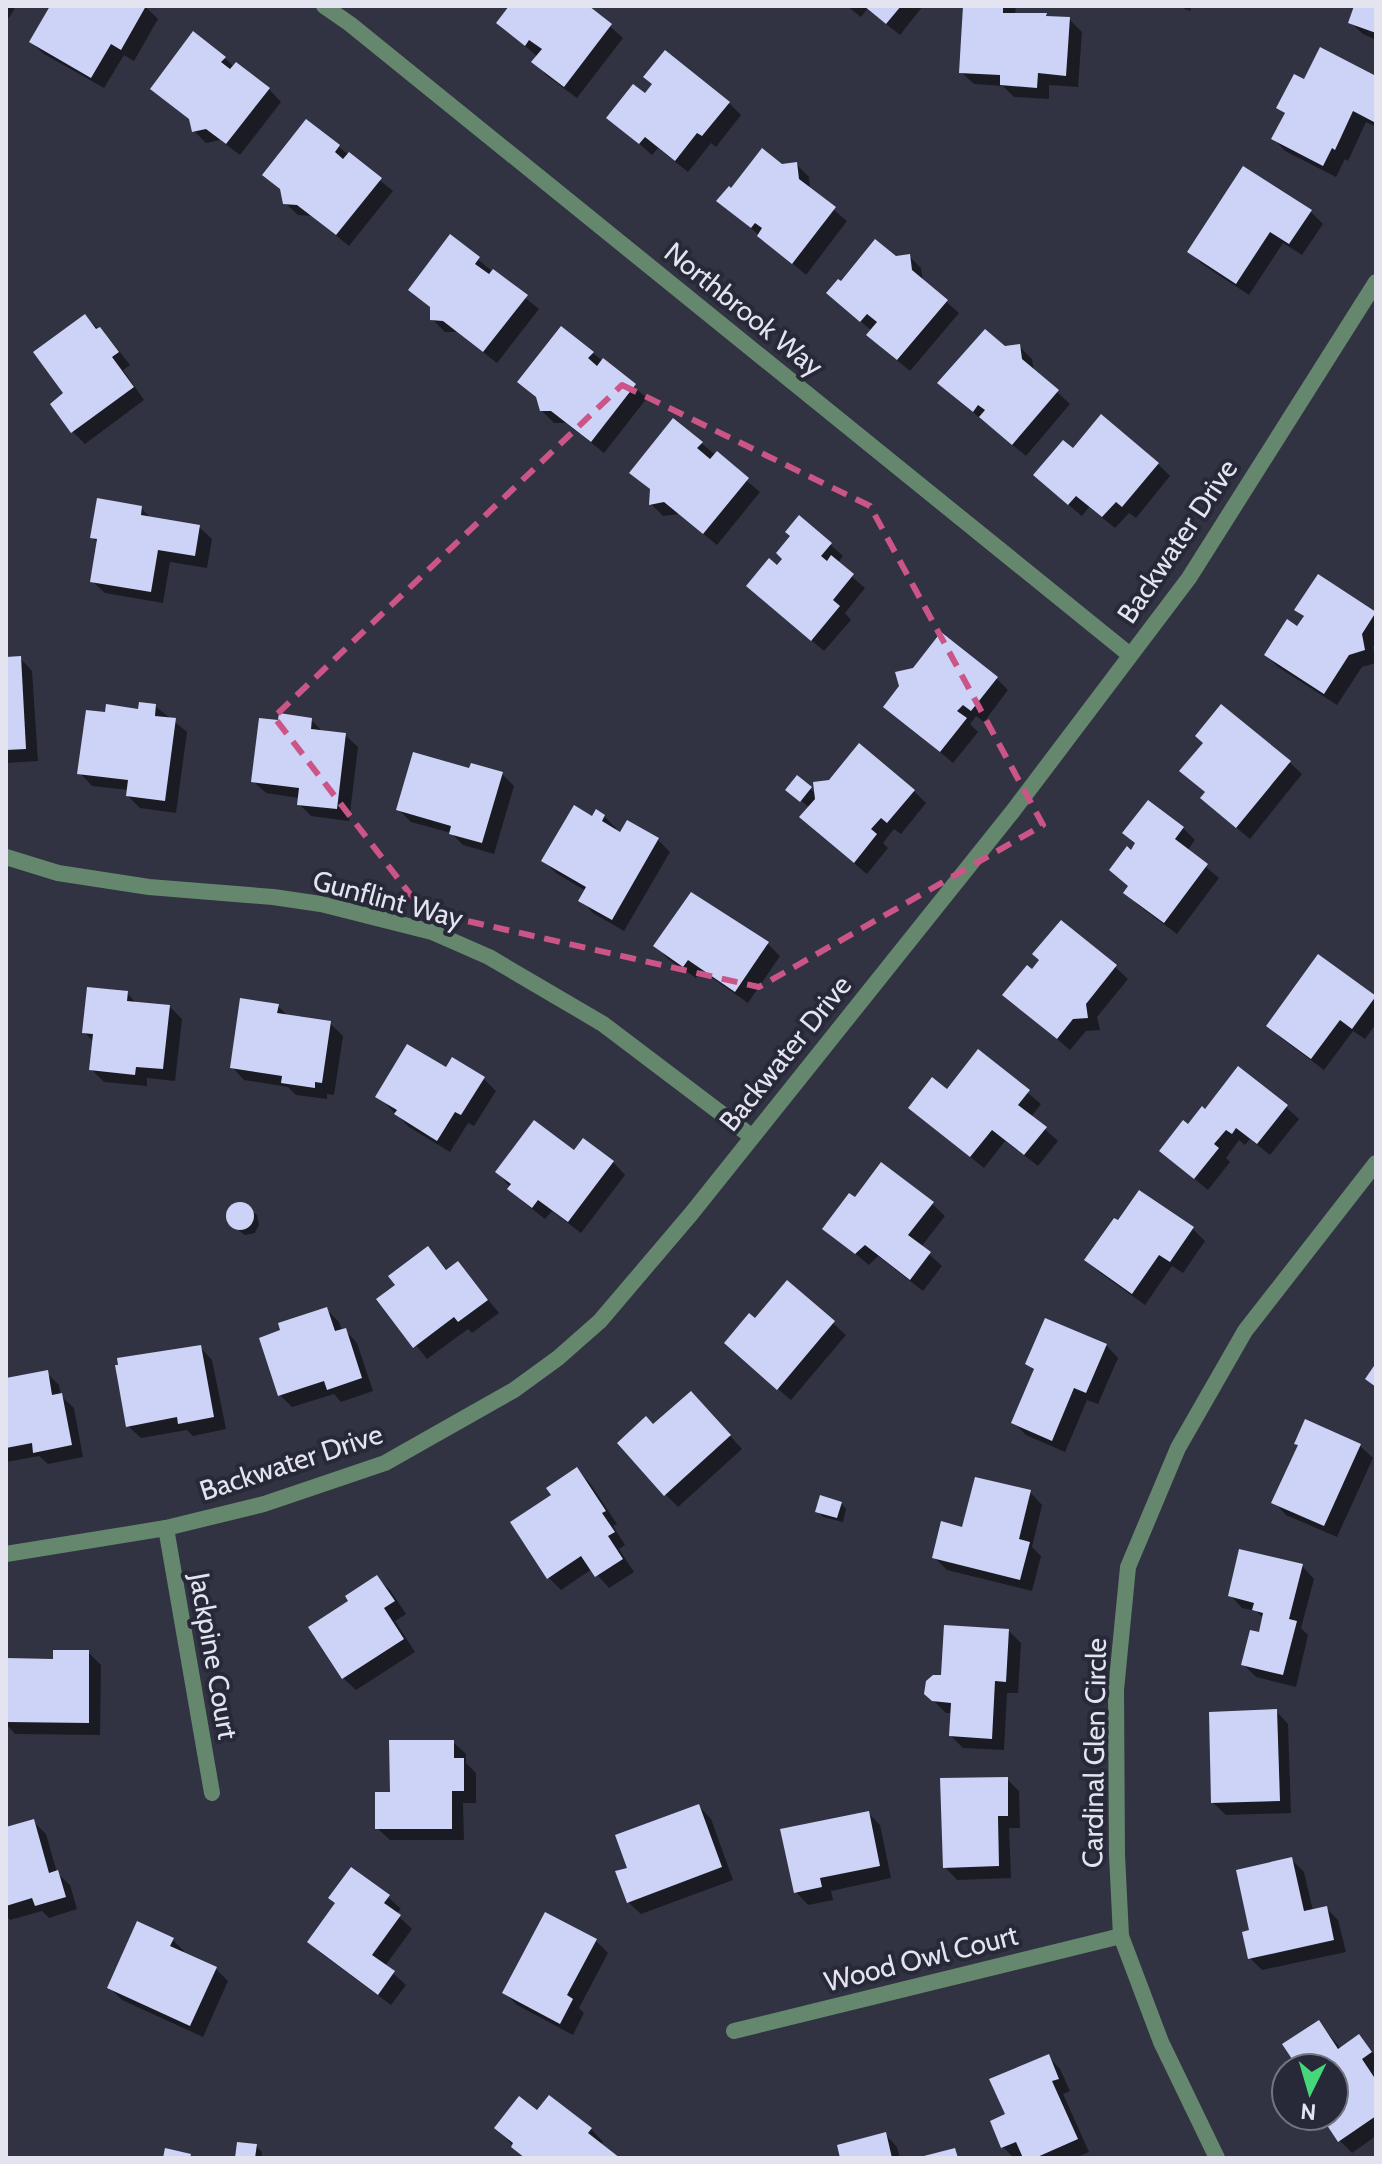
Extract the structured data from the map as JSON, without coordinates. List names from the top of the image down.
{
  "streets": {
    "street": [
      "Northbrook Way",
      "Backwater Drive",
      "Gunflint Way",
      "Jackpine Court",
      "Cardinal Glen Circle",
      "Wood Owl Court"
    ]
  },
  "crossings": [
    ["Northbrook Way", "Backwater Drive"],
    ["Backwater Drive", "Gunflint Way"],
    ["Backwater Drive", "Jackpine Court"],
    ["Cardinal Glen Circle", "Wood Owl Court"]
  ],
  "north": "bottom"
}
